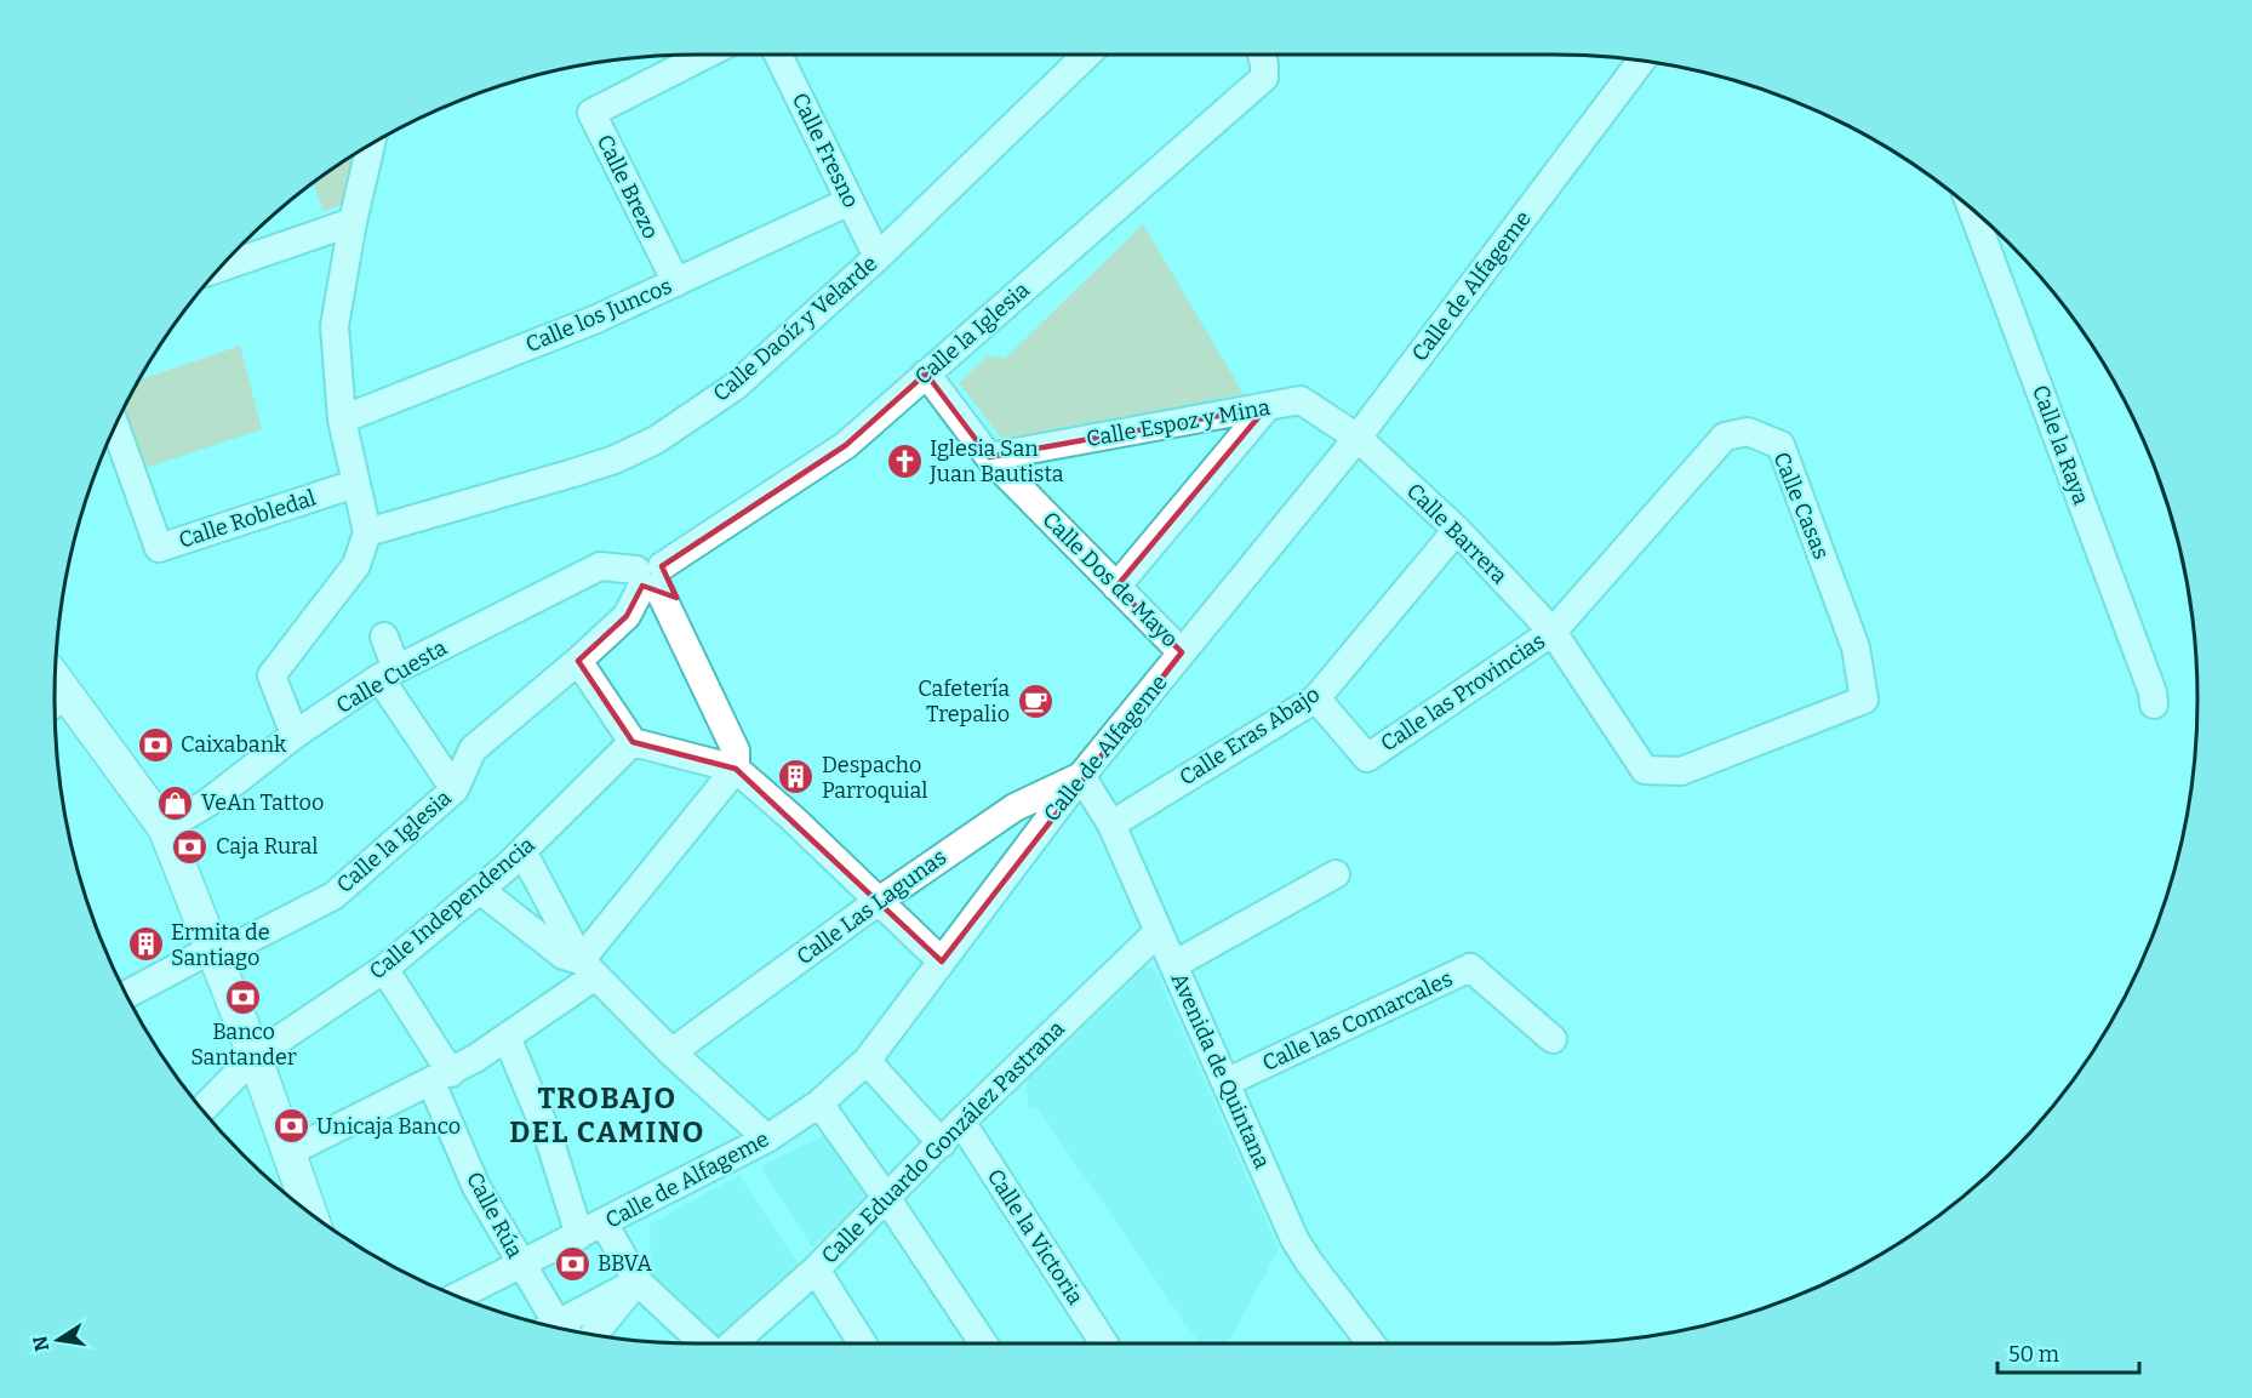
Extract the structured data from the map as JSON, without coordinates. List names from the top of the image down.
{
  "streets": {
    "street": [
      "Calle Fresno",
      "Calle Brezo",
      "Calle de Alfageme",
      "Calle los Juncos",
      "Calle Daoíz y Velarde",
      "Calle la Iglesia",
      "Calle Espoz y Mina",
      "Calle la Raya",
      "Calle Casas",
      "Calle Robledal",
      "Calle Barrera",
      "Calle Dos de Mayo",
      "Calle Cuesta",
      "Calle las Provincias",
      "Calle Eras Abajo",
      "Calle Las Lagunas",
      "Calle Independencia",
      "Calle las Comarcales",
      "Avenida de Quintana",
      "Calle Eduardo González Pastrana",
      "Calle Rúa",
      "Calle la Victoria"
    ]
  },
  "crossings": [
    ["Calle Fresno", "Calle los Juncos"],
    ["Calle Fresno", "Calle Daoíz y Velarde"],
    ["Calle Brezo", "Calle los Juncos"],
    ["Calle de Alfageme", "Calle Espoz y Mina"],
    ["Calle de Alfageme", "Calle Barrera"],
    ["Calle de Alfageme", "Calle Dos de Mayo"],
    ["Calle de Alfageme", "Calle Las Lagunas"],
    ["Calle de Alfageme", "Avenida de Quintana"],
    ["Calle de Alfageme", "Calle Rúa"],
    ["Calle la Iglesia", "Calle Dos de Mayo"],
    ["Calle la Iglesia", "Calle Cuesta"],
    ["Calle Espoz y Mina", "Calle Barrera"],
    ["Calle Espoz y Mina", "Calle Dos de Mayo"],
    ["Calle Casas", "Calle Barrera"],
    ["Calle Casas", "Calle las Provincias"],
    ["Calle Barrera", "Calle las Provincias"],
    ["Calle Barrera", "Calle Eras Abajo"],
    ["Calle las Provincias", "Calle Eras Abajo"],
    ["Calle Eras Abajo", "Avenida de Quintana"],
    ["Calle Las Lagunas", "Avenida de Quintana"],
    ["Calle Independencia", "Calle Rúa"],
    ["Calle las Comarcales", "Avenida de Quintana"],
    ["Avenida de Quintana", "Calle Eduardo González Pastrana"],
    ["Calle Eduardo González Pastrana", "Calle la Victoria"]
  ],
  "districts": ["TROBAJO DEL CAMINO"],
  "places": {
    "church": ["Iglesia San Juan Bautista"],
    "cafe": ["Cafetería Trepalio"],
    "bank": [
      "Caixabank",
      "Caja Rural",
      "Banco Santander",
      "Unicaja Banco",
      "BBVA"
    ],
    "building": ["Despacho Parroquial", "Ermita de Santiago"],
    "shop": ["VeAn Tattoo"]
  },
  "scale_bar": "50 m",
  "north": "left"
}
